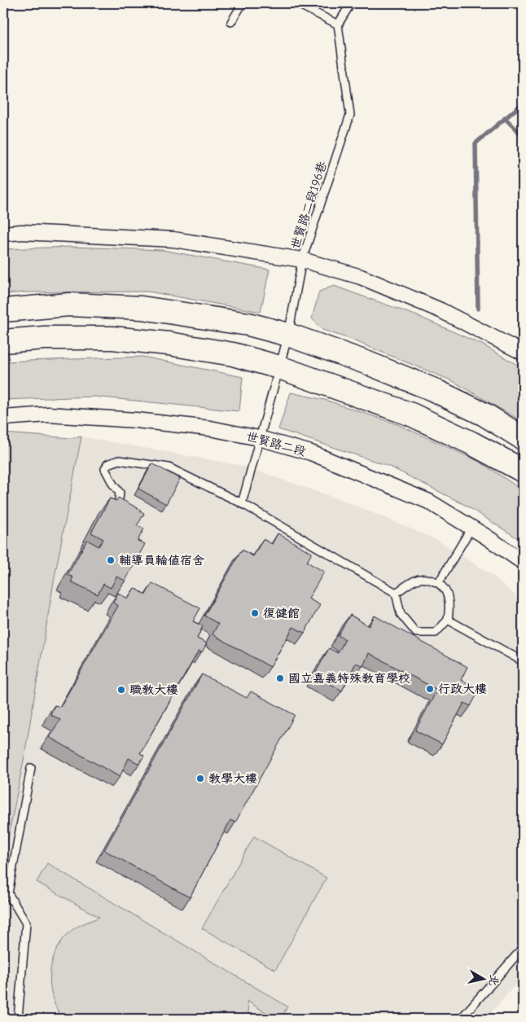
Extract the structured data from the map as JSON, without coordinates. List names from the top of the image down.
{
  "streets": {
    "street": ["世賢路二段"],
    "lane": ["世賢路二段196巷"]
  },
  "crossings": [
    ["世賢路二段196巷", "世賢路二段"]
  ],
  "places": [
    "輔導員輪值宿舍",
    "復健館",
    "國立嘉義特殊教育學校",
    "行政大樓",
    "職教大樓",
    "教學大樓"
  ],
  "north": "right"
}
